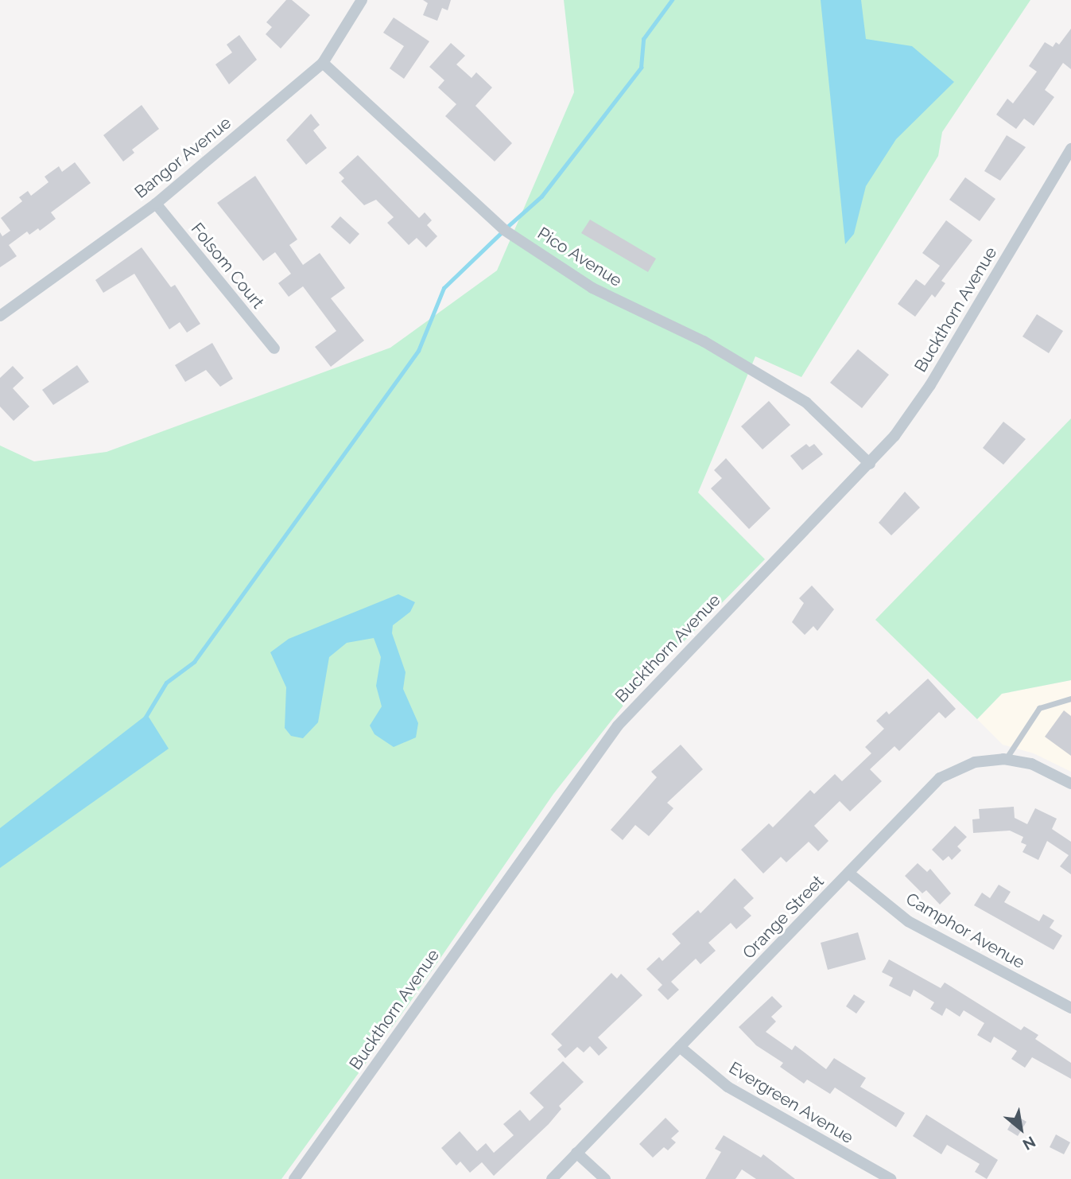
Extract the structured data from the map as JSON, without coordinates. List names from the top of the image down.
{
  "streets": {
    "street": [
      "Bangor Avenue",
      "Pico Avenue",
      "Folsom Court",
      "Buckthorn Avenue",
      "Orange Street",
      "Camphor Avenue",
      "Evergreen Avenue"
    ]
  },
  "crossings": [
    ["Bangor Avenue", "Pico Avenue"],
    ["Bangor Avenue", "Folsom Court"],
    ["Pico Avenue", "Buckthorn Avenue"],
    ["Orange Street", "Camphor Avenue"],
    ["Orange Street", "Evergreen Avenue"]
  ],
  "north": "bottom right"
}
